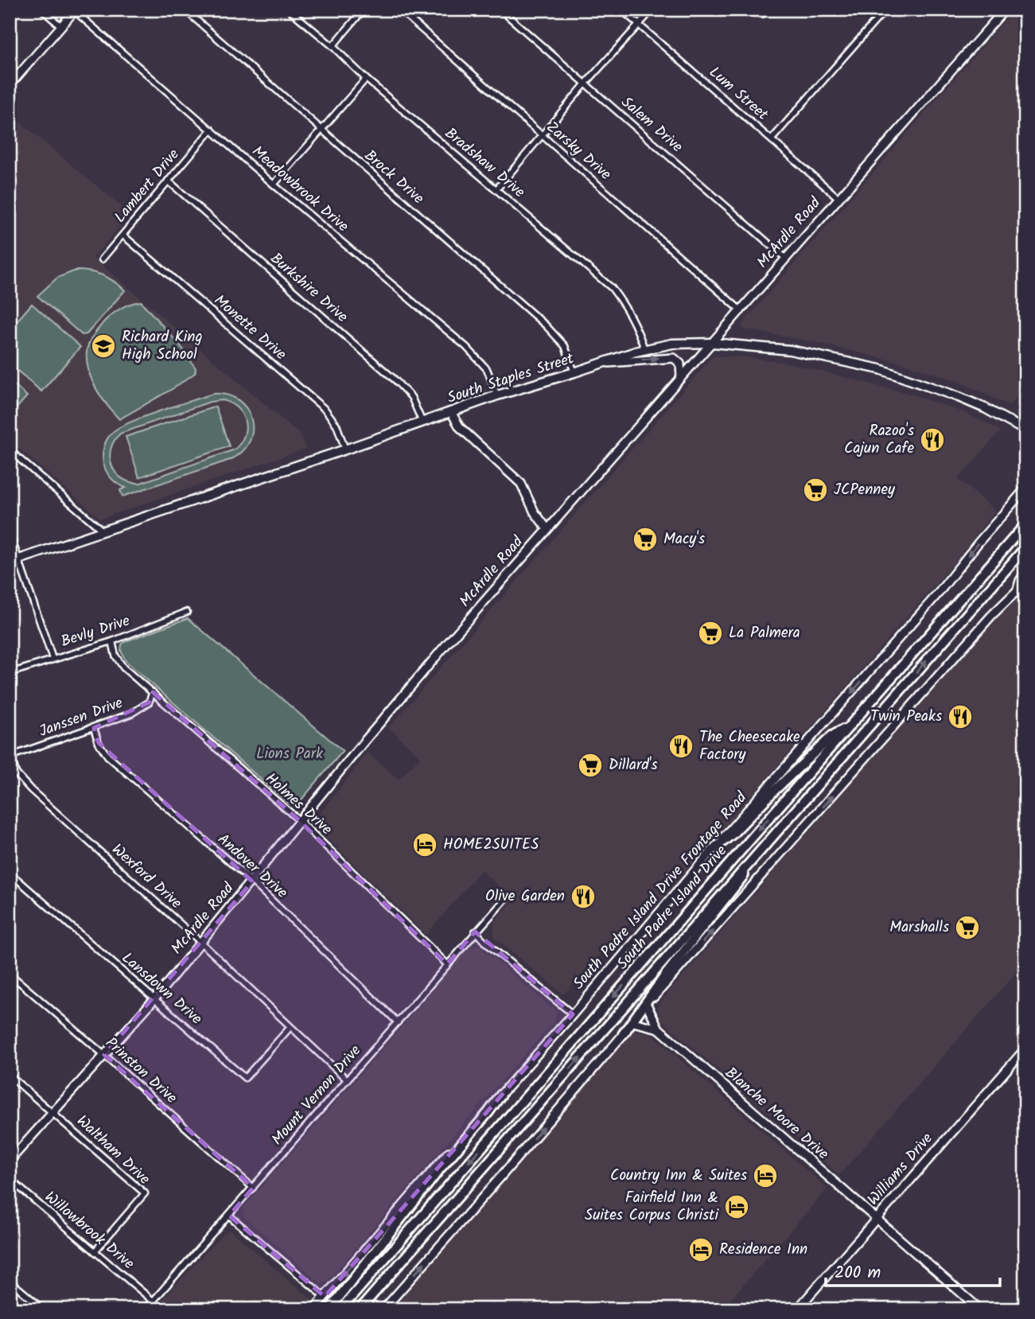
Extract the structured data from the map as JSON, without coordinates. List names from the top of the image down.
{
  "streets": {
    "highway": ["South Padre Island Drive"],
    "main road": [
      "McArdle Road",
      "South Staples Street",
      "South Padre Island Drive Frontage Road",
      "Blanche Moore Drive",
      "Williams Drive"
    ],
    "street": [
      "Lum Street",
      "Salem Drive",
      "Zarsky Drive",
      "Bradshaw Drive",
      "Brock Drive",
      "Lambert Drive",
      "Meadowbrook Drive",
      "Burkshire Drive",
      "Monette Drive",
      "Bevly Drive",
      "Janssen Drive",
      "Holmes Drive",
      "Andover Drive",
      "Wexford Drive",
      "Lansdown Drive",
      "Prinston Drive",
      "Mount Vernon Drive",
      "Waltham Drive",
      "Willowbrook Drive"
    ]
  },
  "crossings": [
    ["Lum Street", "McArdle Road"],
    ["Salem Drive", "McArdle Road"],
    ["Zarsky Drive", "McArdle Road"],
    ["Bradshaw Drive", "South Staples Street"],
    ["Brock Drive", "South Staples Street"],
    ["Lambert Drive", "Meadowbrook Drive"],
    ["Lambert Drive", "Burkshire Drive"],
    ["Lambert Drive", "Monette Drive"],
    ["Meadowbrook Drive", "South Staples Street"],
    ["McArdle Road", "South Staples Street"],
    ["McArdle Road", "Holmes Drive"],
    ["McArdle Road", "Andover Drive"],
    ["McArdle Road", "Wexford Drive"],
    ["McArdle Road", "Lansdown Drive"],
    ["McArdle Road", "Prinston Drive"],
    ["McArdle Road", "Waltham Drive"],
    ["Burkshire Drive", "South Staples Street"],
    ["Monette Drive", "South Staples Street"],
    ["Bevly Drive", "Holmes Drive"],
    ["Janssen Drive", "Holmes Drive"],
    ["Janssen Drive", "Andover Drive"],
    ["Janssen Drive", "Wexford Drive"],
    ["Holmes Drive", "Mount Vernon Drive"],
    ["Andover Drive", "Mount Vernon Drive"],
    ["Wexford Drive", "Lansdown Drive"],
    ["Wexford Drive", "Mount Vernon Drive"],
    ["Prinston Drive", "Mount Vernon Drive"],
    ["Mount Vernon Drive", "Willowbrook Drive"],
    ["Blanche Moore Drive", "Williams Drive"],
    ["Waltham Drive", "Willowbrook Drive"]
  ],
  "parks": ["Lions Park"],
  "places": {
    "school or university": ["Richard King High School"],
    "restaurant": [
      "Razoo's Cajun Cafe",
      "Twin Peaks",
      "The Cheesecake Factory",
      "Olive Garden"
    ],
    "supermarket": [
      "JCPenney",
      "Macy's",
      "La Palmera",
      "Dillard's",
      "Marshalls"
    ],
    "hotel": [
      "HOME2SUITES",
      "Country Inn & Suites",
      "Fairfield Inn & Suites Corpus Christi",
      "Residence Inn"
    ]
  },
  "scale_bar": "200 m"
}
